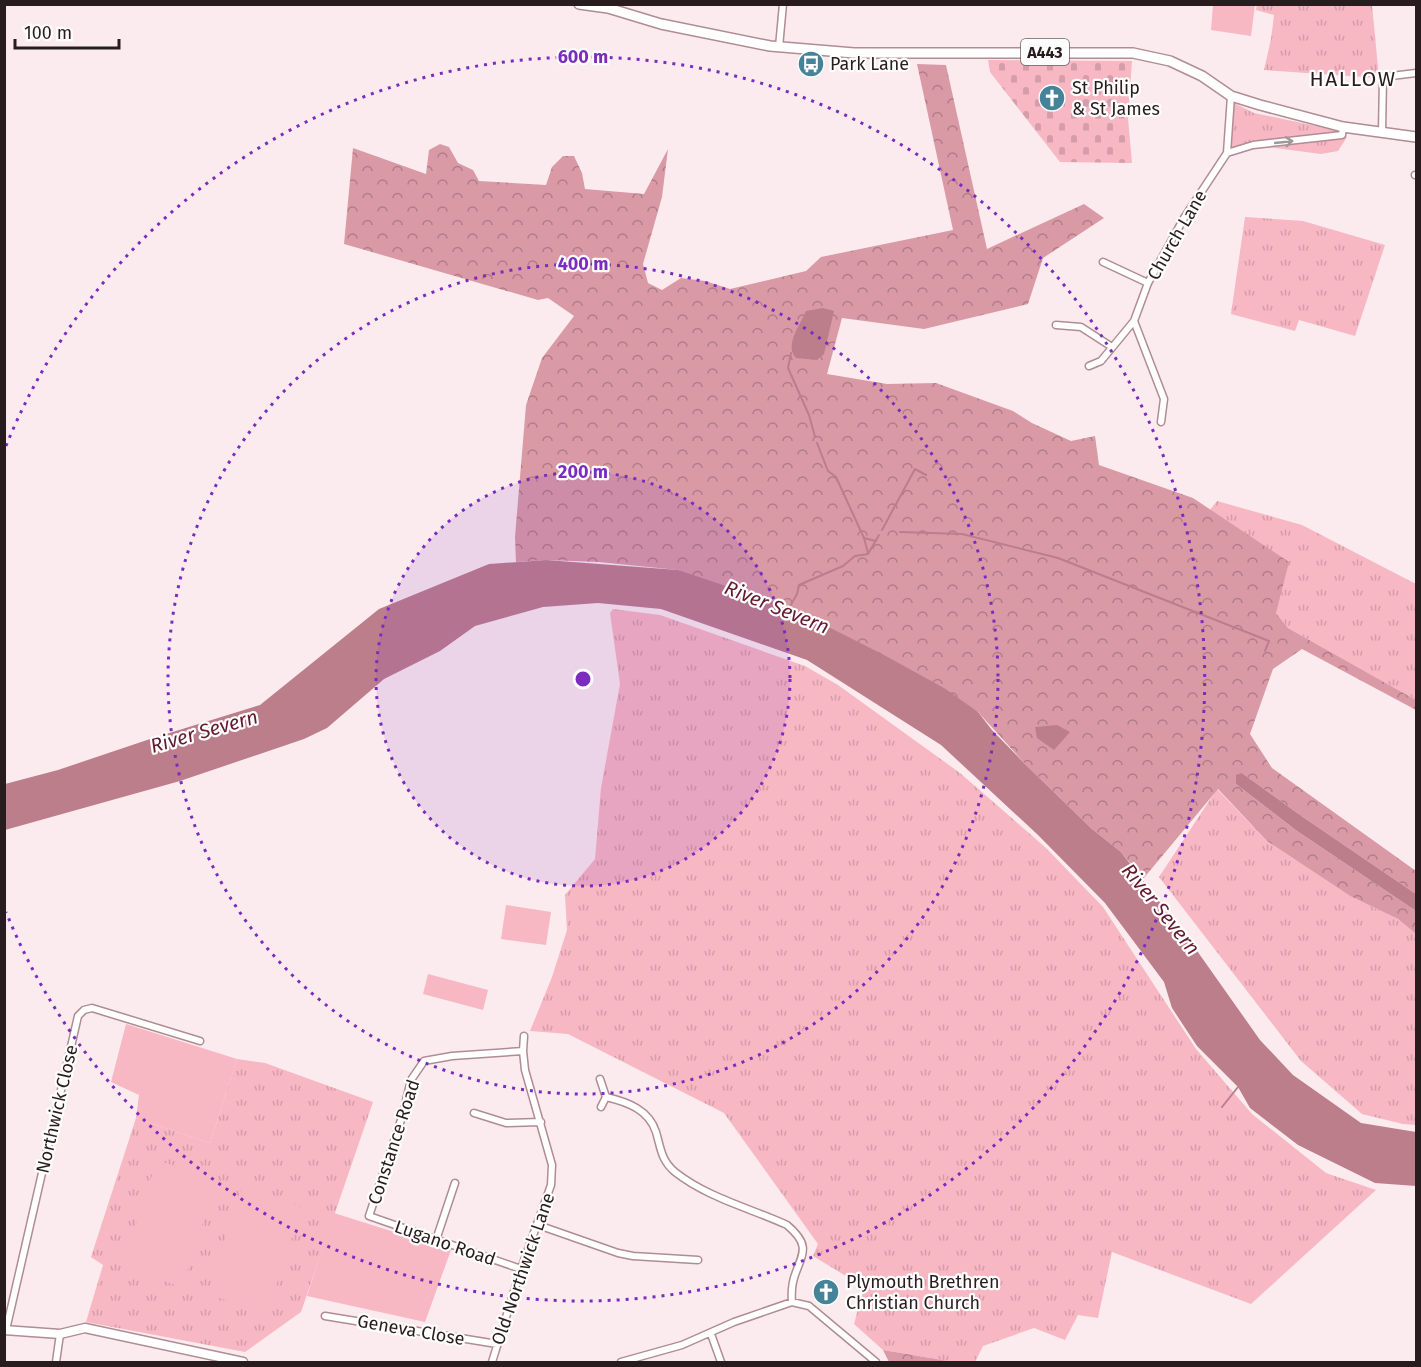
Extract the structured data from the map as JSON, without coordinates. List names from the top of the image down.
{
  "streets": {
    "main road": ["A443"],
    "street": [
      "Church Lane",
      "Northwick Close",
      "Constance Road",
      "Lugano Road",
      "Old Northwick Lane",
      "Geneva Close"
    ]
  },
  "crossings": [
    ["A443", "Church Lane"],
    ["Constance Road", "Lugano Road"],
    ["Constance Road", "Old Northwick Lane"],
    ["Lugano Road", "Old Northwick Lane"],
    ["Old Northwick Lane", "Geneva Close"]
  ],
  "districts": ["HALLOW"],
  "water": ["River Severn"],
  "places": {
    "bus stop": ["Park Lane"],
    "church": ["St Philip & St James", "Plymouth Brethren Christian Church"]
  },
  "scale_bar": "100 m",
  "rings": ["600 m", "400 m", "200 m"]
}
